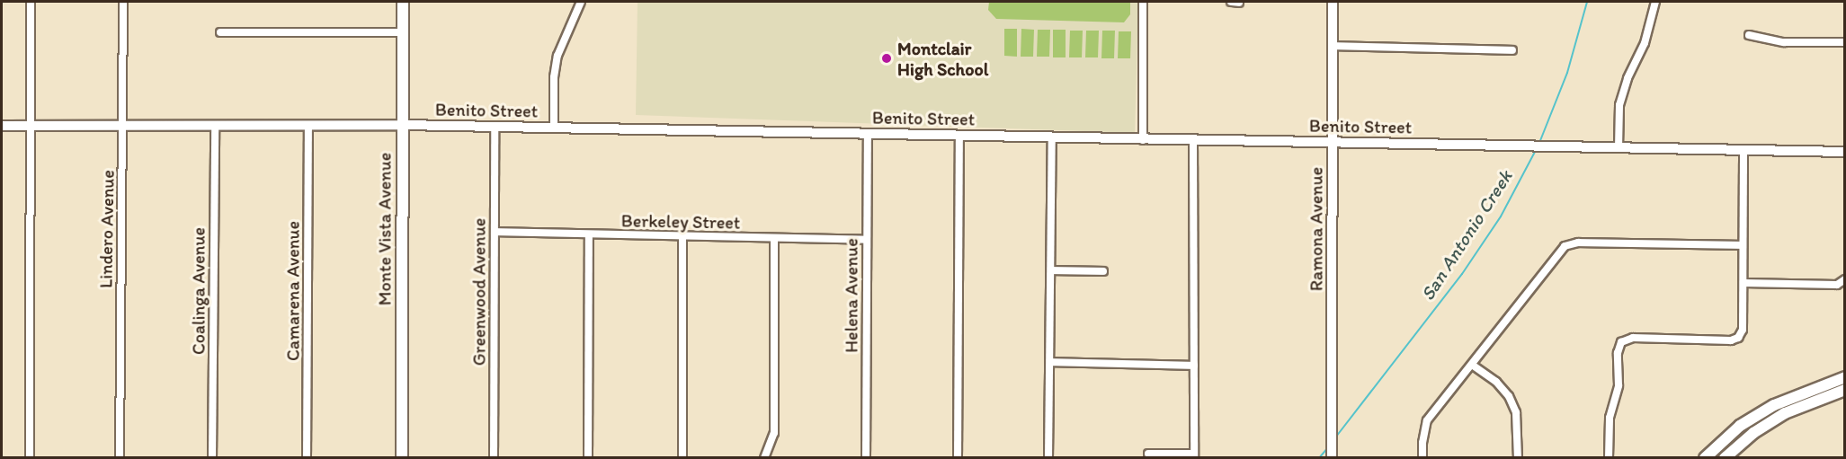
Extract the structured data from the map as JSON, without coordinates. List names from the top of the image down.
{
  "streets": {
    "main road": ["Monte Vista Avenue"],
    "street": [
      "Benito Street",
      "Berkeley Street",
      "Lindero Avenue",
      "Ramona Avenue",
      "Coalinga Avenue",
      "Camarena Avenue",
      "Greenwood Avenue",
      "Helena Avenue"
    ]
  },
  "crossings": [
    ["Benito Street", "Lindero Avenue"],
    ["Benito Street", "Monte Vista Avenue"],
    ["Benito Street", "Ramona Avenue"],
    ["Benito Street", "Coalinga Avenue"],
    ["Benito Street", "Camarena Avenue"],
    ["Benito Street", "Greenwood Avenue"],
    ["Benito Street", "Helena Avenue"],
    ["Berkeley Street", "Greenwood Avenue"],
    ["Berkeley Street", "Helena Avenue"]
  ],
  "water": ["San Antonio Creek"],
  "places": ["Montclair High School"]
}
